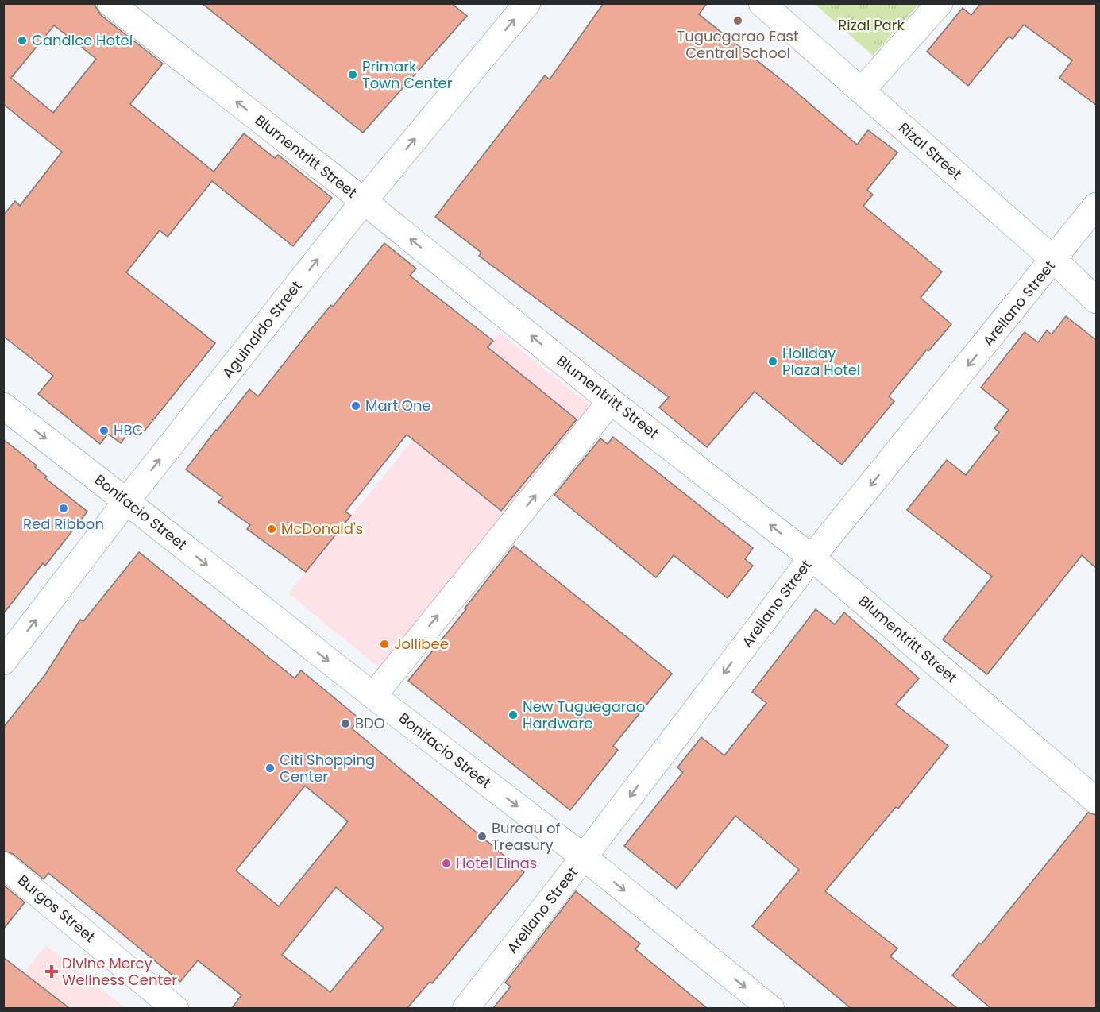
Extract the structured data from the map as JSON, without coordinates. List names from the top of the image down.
{
  "streets": {
    "street": [
      "Rizal Street",
      "Blumentritt Street",
      "Arellano Street",
      "Aguinaldo Street",
      "Bonifacio Street",
      "Burgos Street"
    ]
  },
  "crossings": [
    ["Rizal Street", "Arellano Street"],
    ["Blumentritt Street", "Arellano Street"],
    ["Blumentritt Street", "Aguinaldo Street"],
    ["Arellano Street", "Bonifacio Street"],
    ["Aguinaldo Street", "Bonifacio Street"]
  ],
  "one_way": [
    "Blumentritt Street",
    "Arellano Street",
    "Aguinaldo Street",
    "Bonifacio Street"
  ],
  "parks": ["Rizal Park"],
  "places": {
    "other": [
      "Tuguegarao East Central School",
      "Candice Hotel",
      "Primark Town Center",
      "Holiday Plaza Hotel",
      "Mart One",
      "HBC",
      "Red Ribbon",
      "McDonald's",
      "Jollibee",
      "New Tuguegarao Hardware",
      "BDO",
      "Citi Shopping Center",
      "Bureau of Treasury",
      "Hotel Elinas"
    ],
    "health": ["Divine Mercy Wellness Center"]
  }
}
